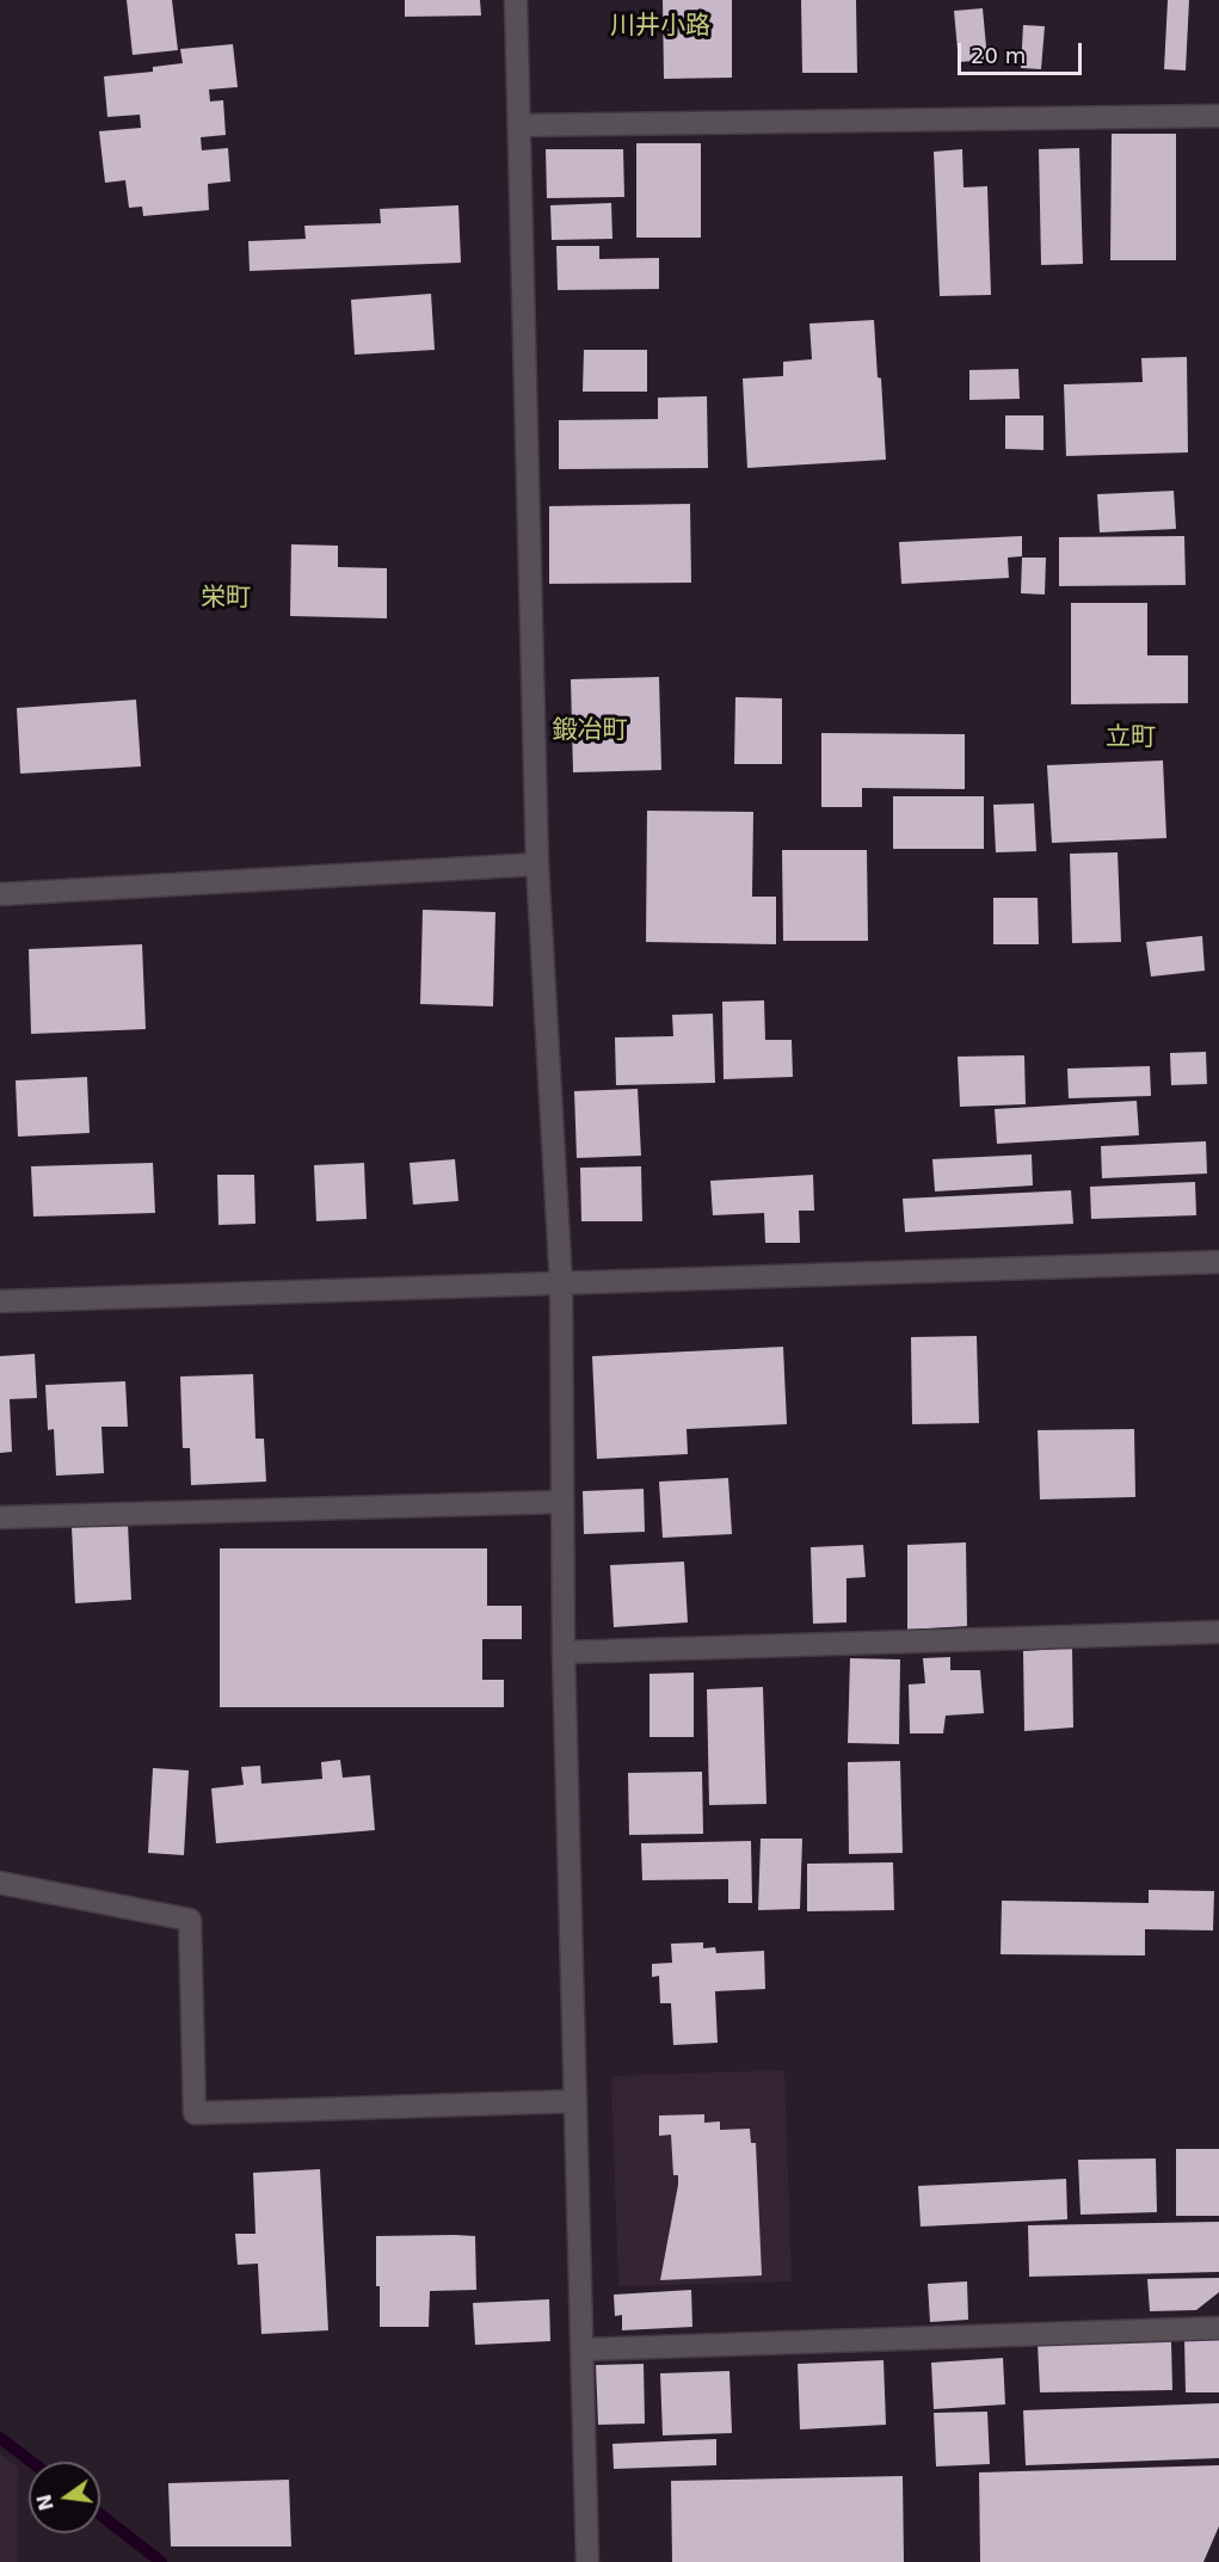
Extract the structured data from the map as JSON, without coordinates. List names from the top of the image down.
{
  "districts": [
    "川井小路",
    "栄町",
    "鍛冶町",
    "立町"
  ],
  "scale_bar": "20 m",
  "north": "left"
}
